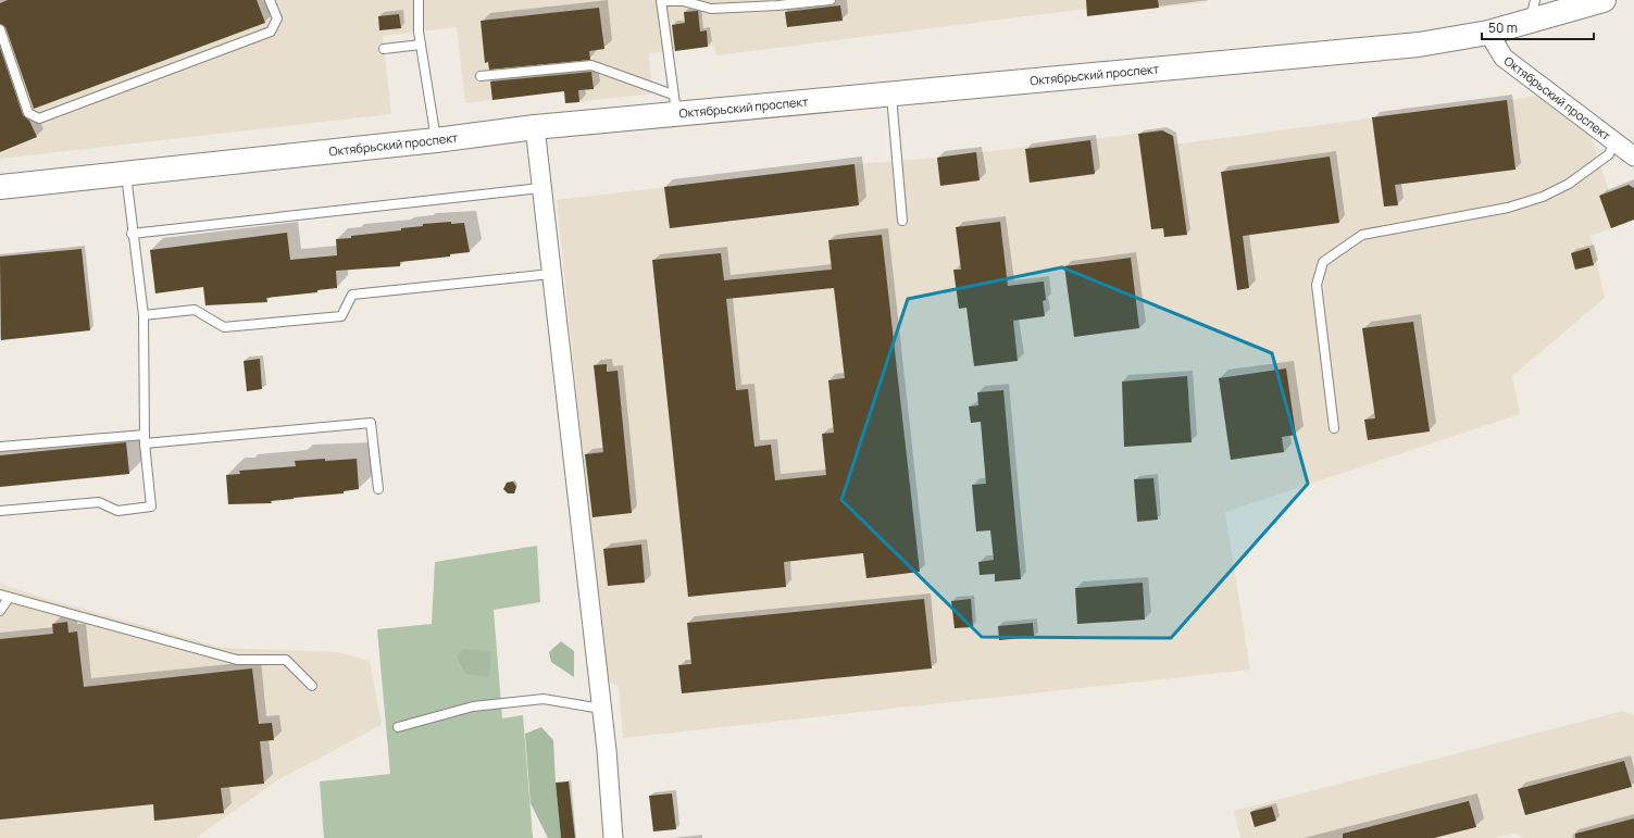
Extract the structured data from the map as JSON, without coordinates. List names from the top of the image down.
{
  "streets": {
    "main road": ["Октябрьский проспект"]
  },
  "scale_bar": "50 m"
}
